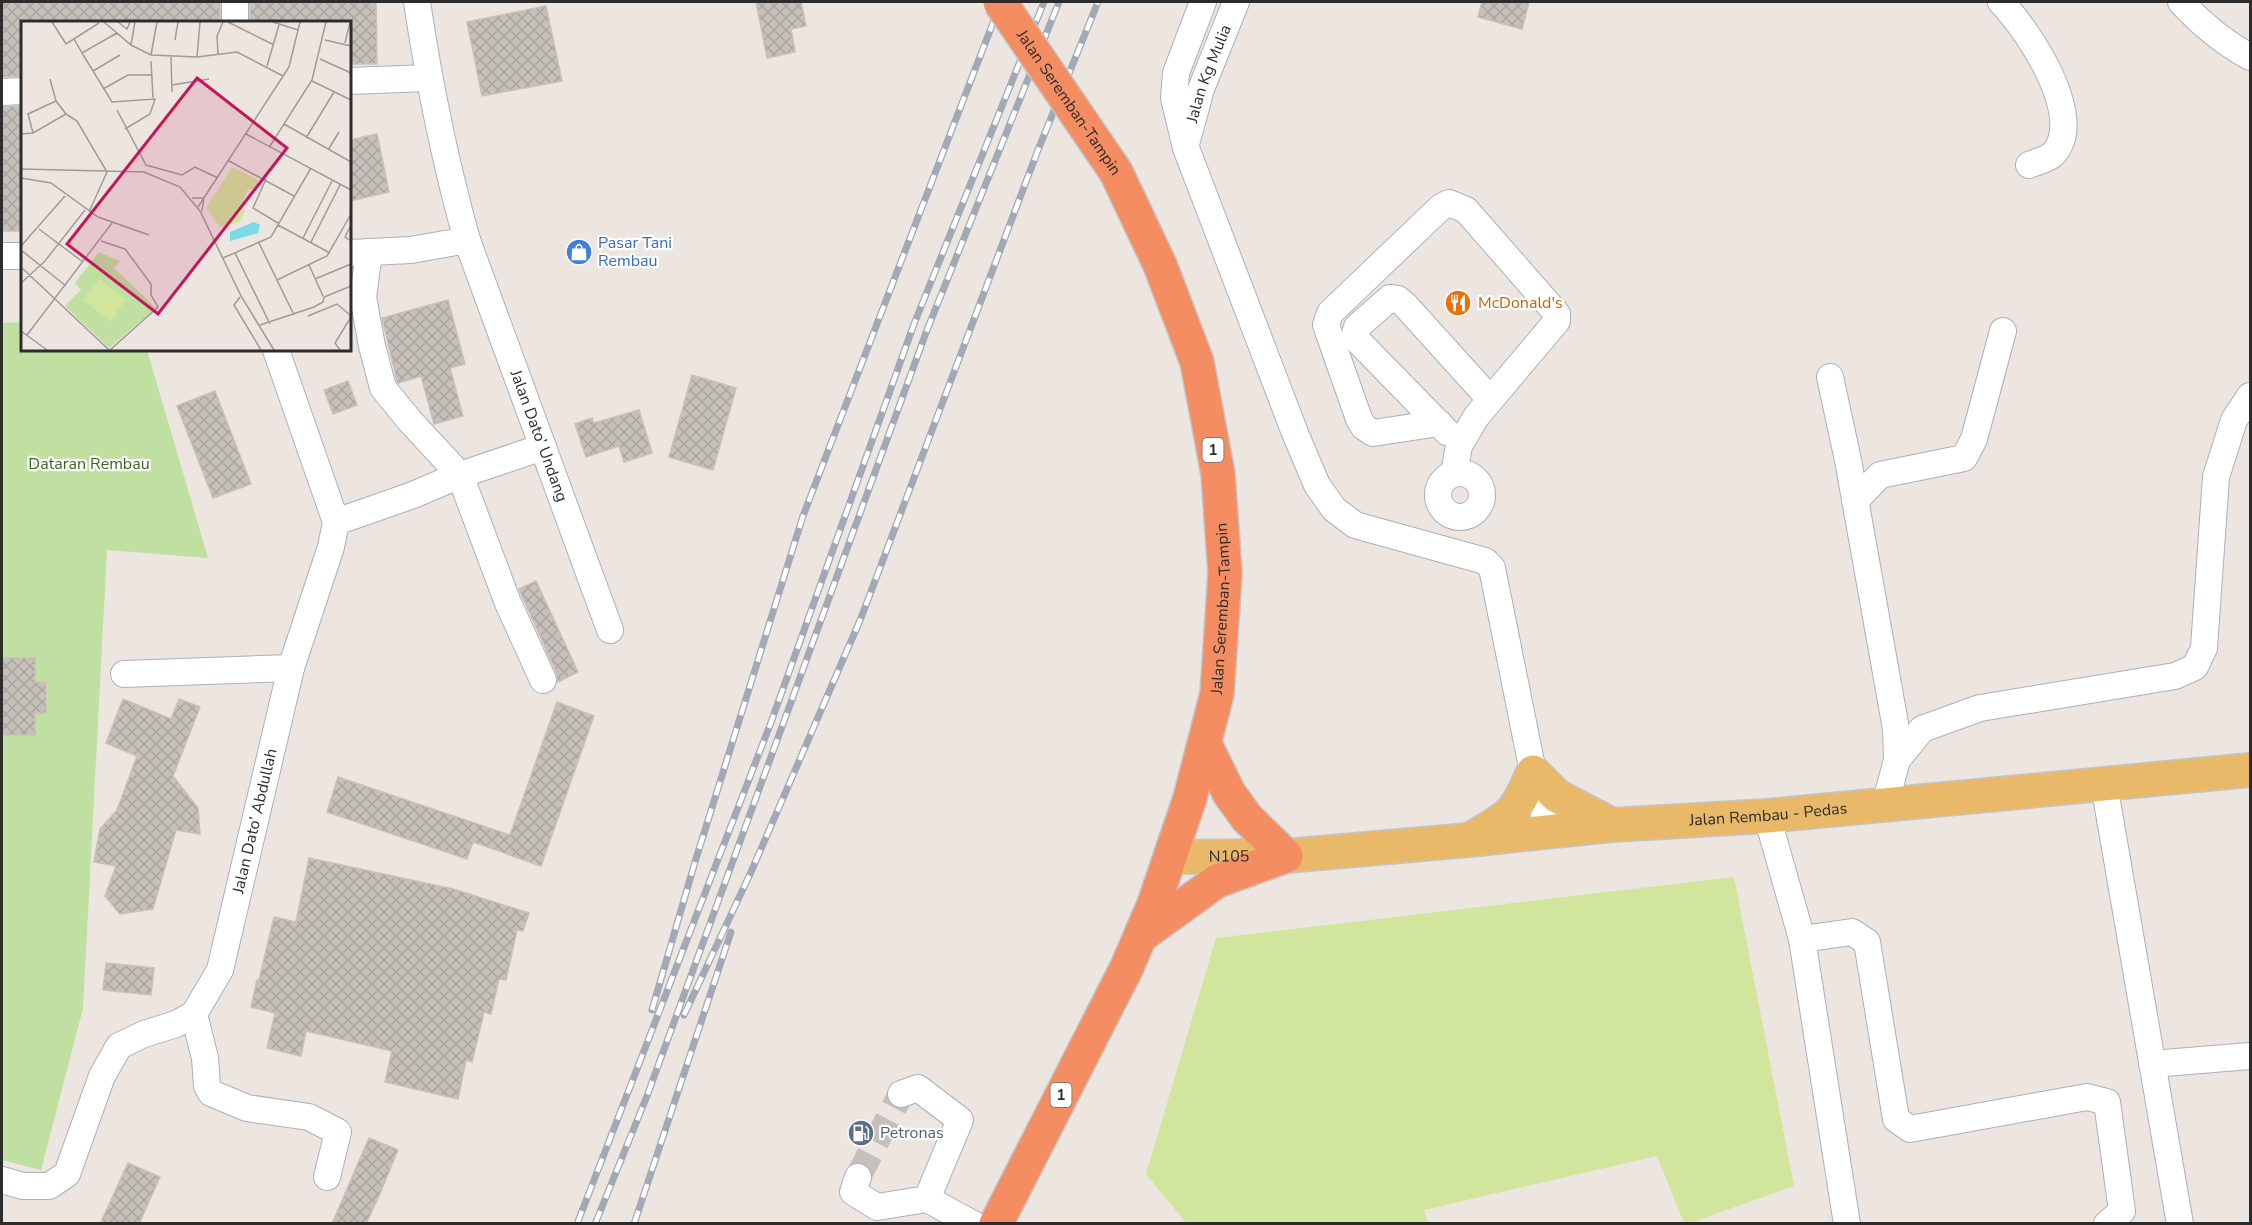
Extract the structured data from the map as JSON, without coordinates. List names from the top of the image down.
{
  "streets": {
    "highway": ["Jalan Seremban-Tampin", "1"],
    "main road": ["Jalan Rembau - Pedas", "N105"],
    "street": ["Jalan Kg Mulia", "Jalan Dato’ Undang", "Jalan Dato’ Abdullah"]
  },
  "crossings": [
    ["Jalan Seremban-Tampin", "N105"],
    ["Jalan Rembau - Pedas", "N105"]
  ],
  "parks": ["Dataran Rembau"],
  "places": {
    "shop": ["Pasar Tani Rembau"],
    "restaurant": ["McDonald's"],
    "fuel station": ["Petronas"]
  }
}
